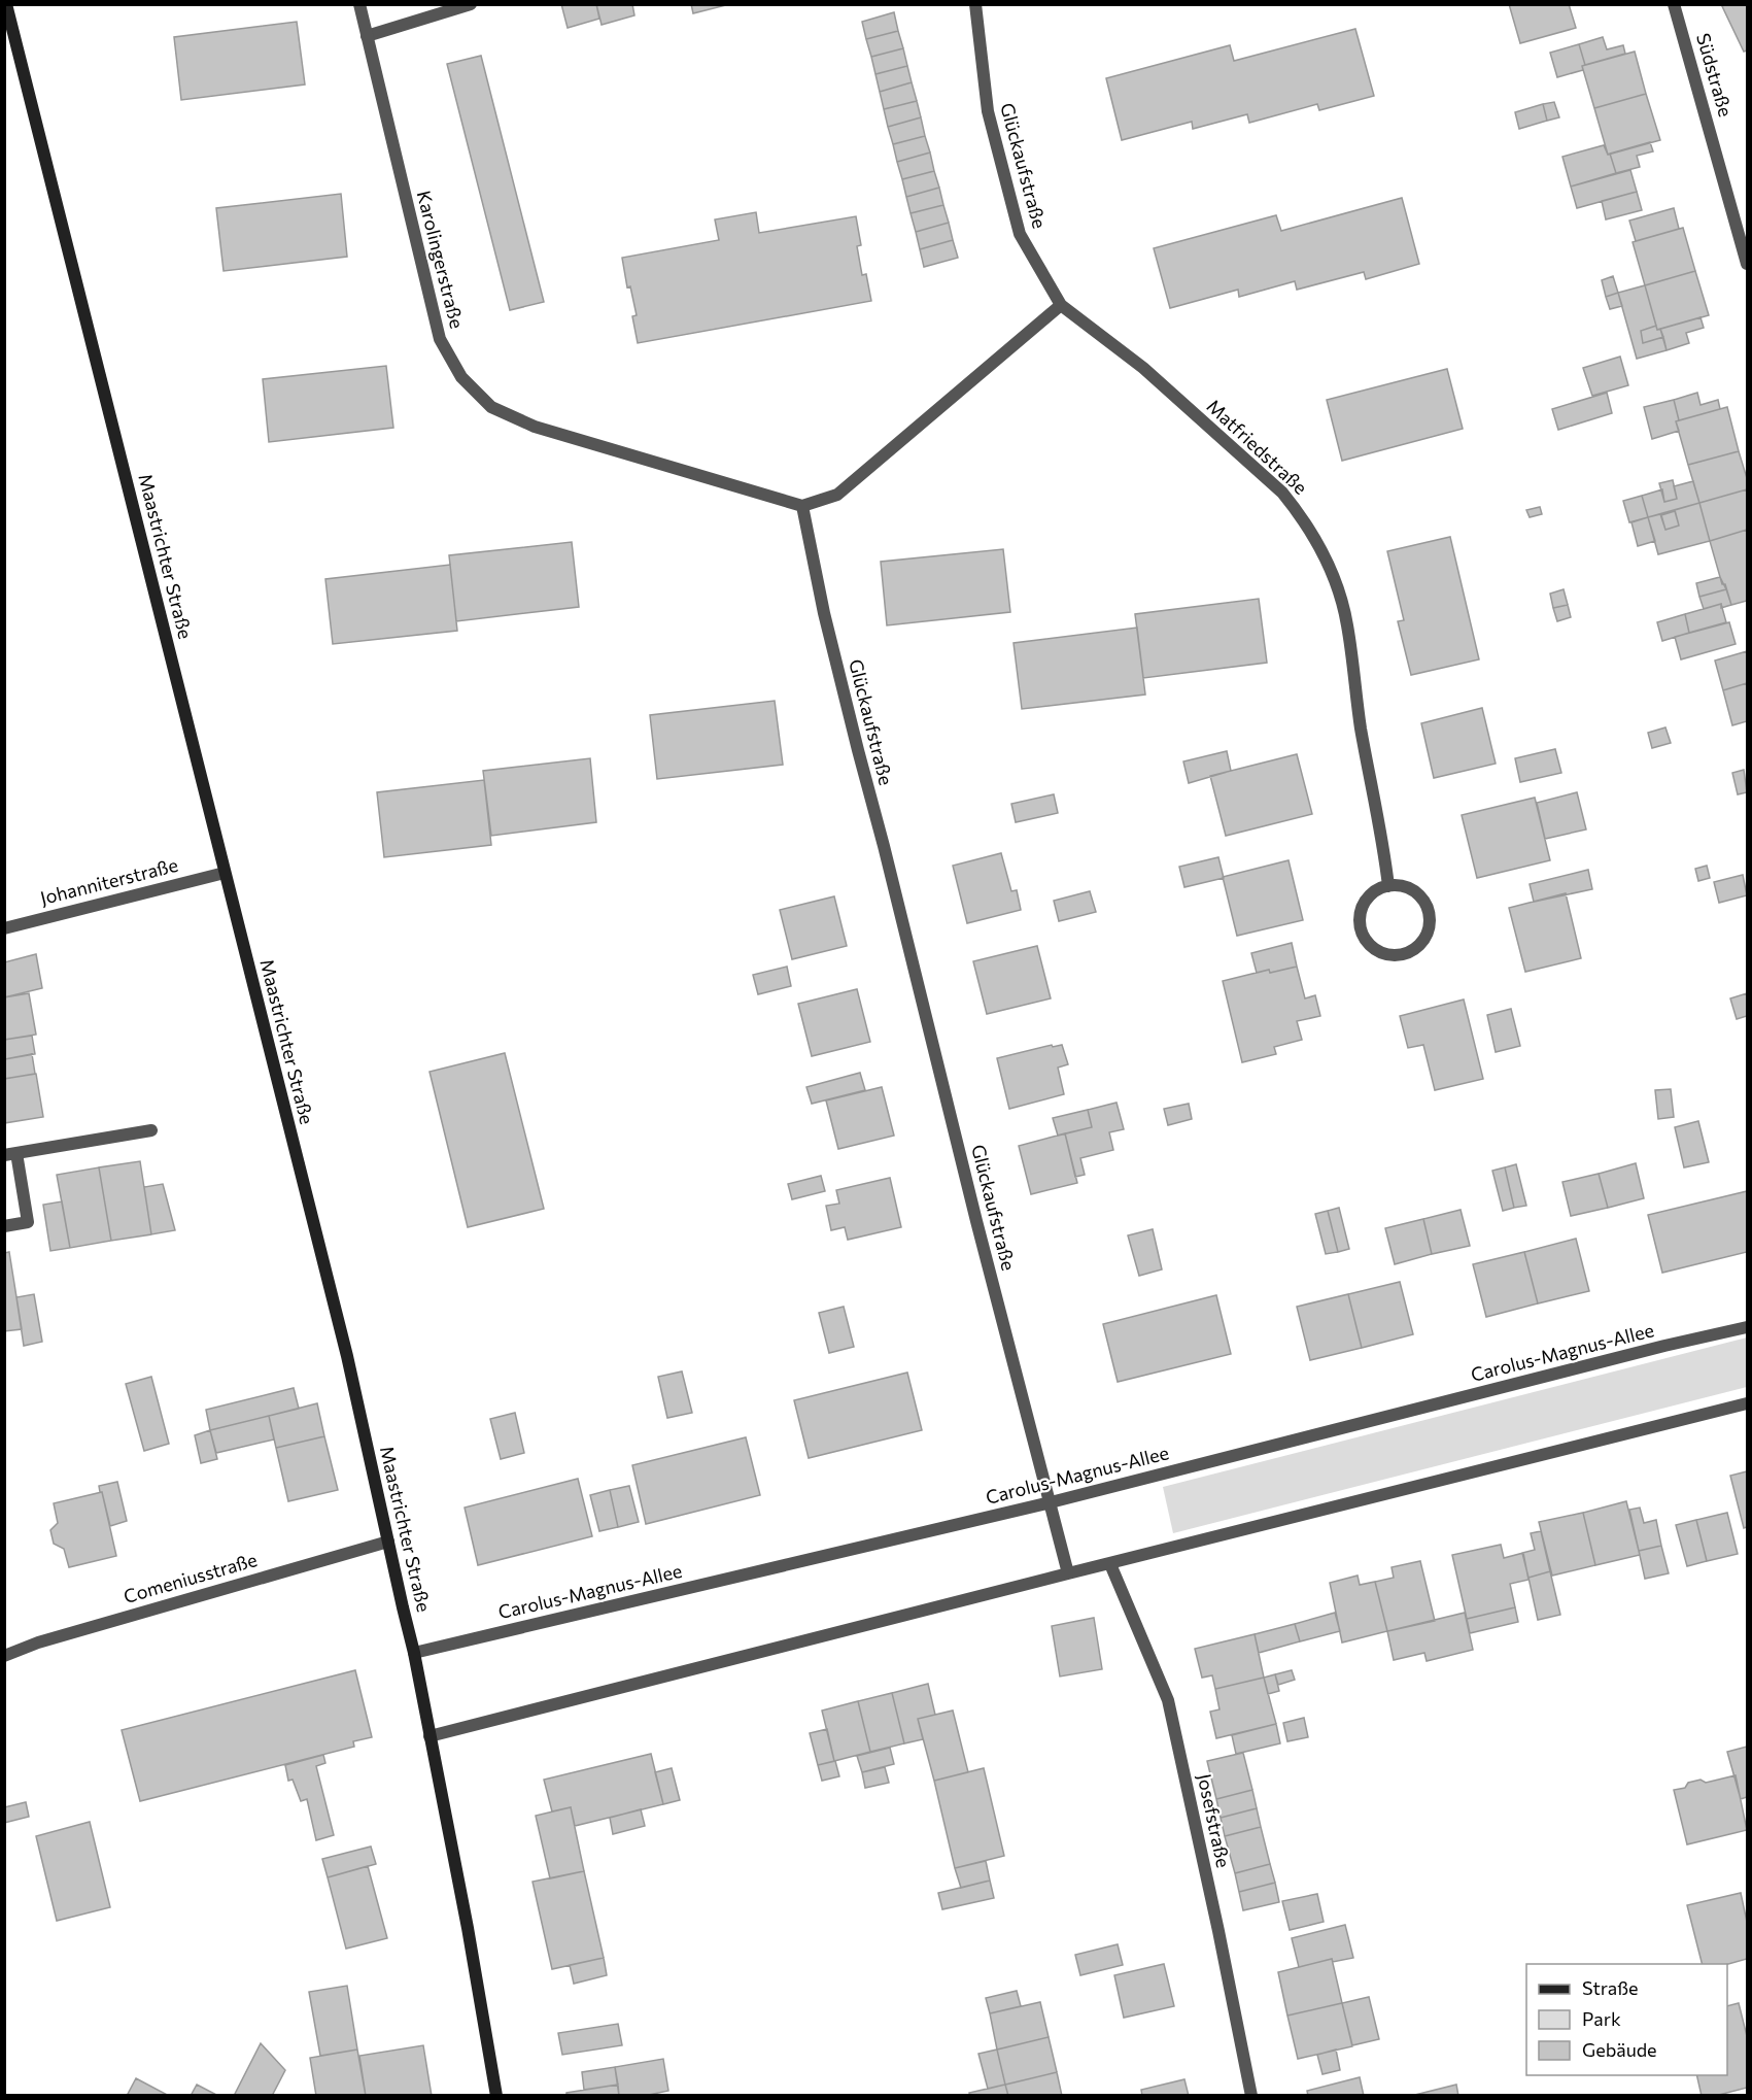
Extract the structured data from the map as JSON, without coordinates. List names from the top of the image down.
{
  "streets": {
    "street": [
      "Südstraße",
      "Glückaufstraße",
      "Karolingerstraße",
      "Matfriedstraße",
      "Maastrichter Straße",
      "Johanniterstraße",
      "Carolus-Magnus-Allee",
      "Comeniusstraße",
      "Josefstraße"
    ]
  },
  "crossings": [
    ["Glückaufstraße", "Karolingerstraße"],
    ["Glückaufstraße", "Matfriedstraße"],
    ["Glückaufstraße", "Carolus-Magnus-Allee"],
    ["Maastrichter Straße", "Johanniterstraße"],
    ["Maastrichter Straße", "Carolus-Magnus-Allee"],
    ["Maastrichter Straße", "Comeniusstraße"]
  ],
  "legend": ["Straße", "Park", "Gebäude"]
}
